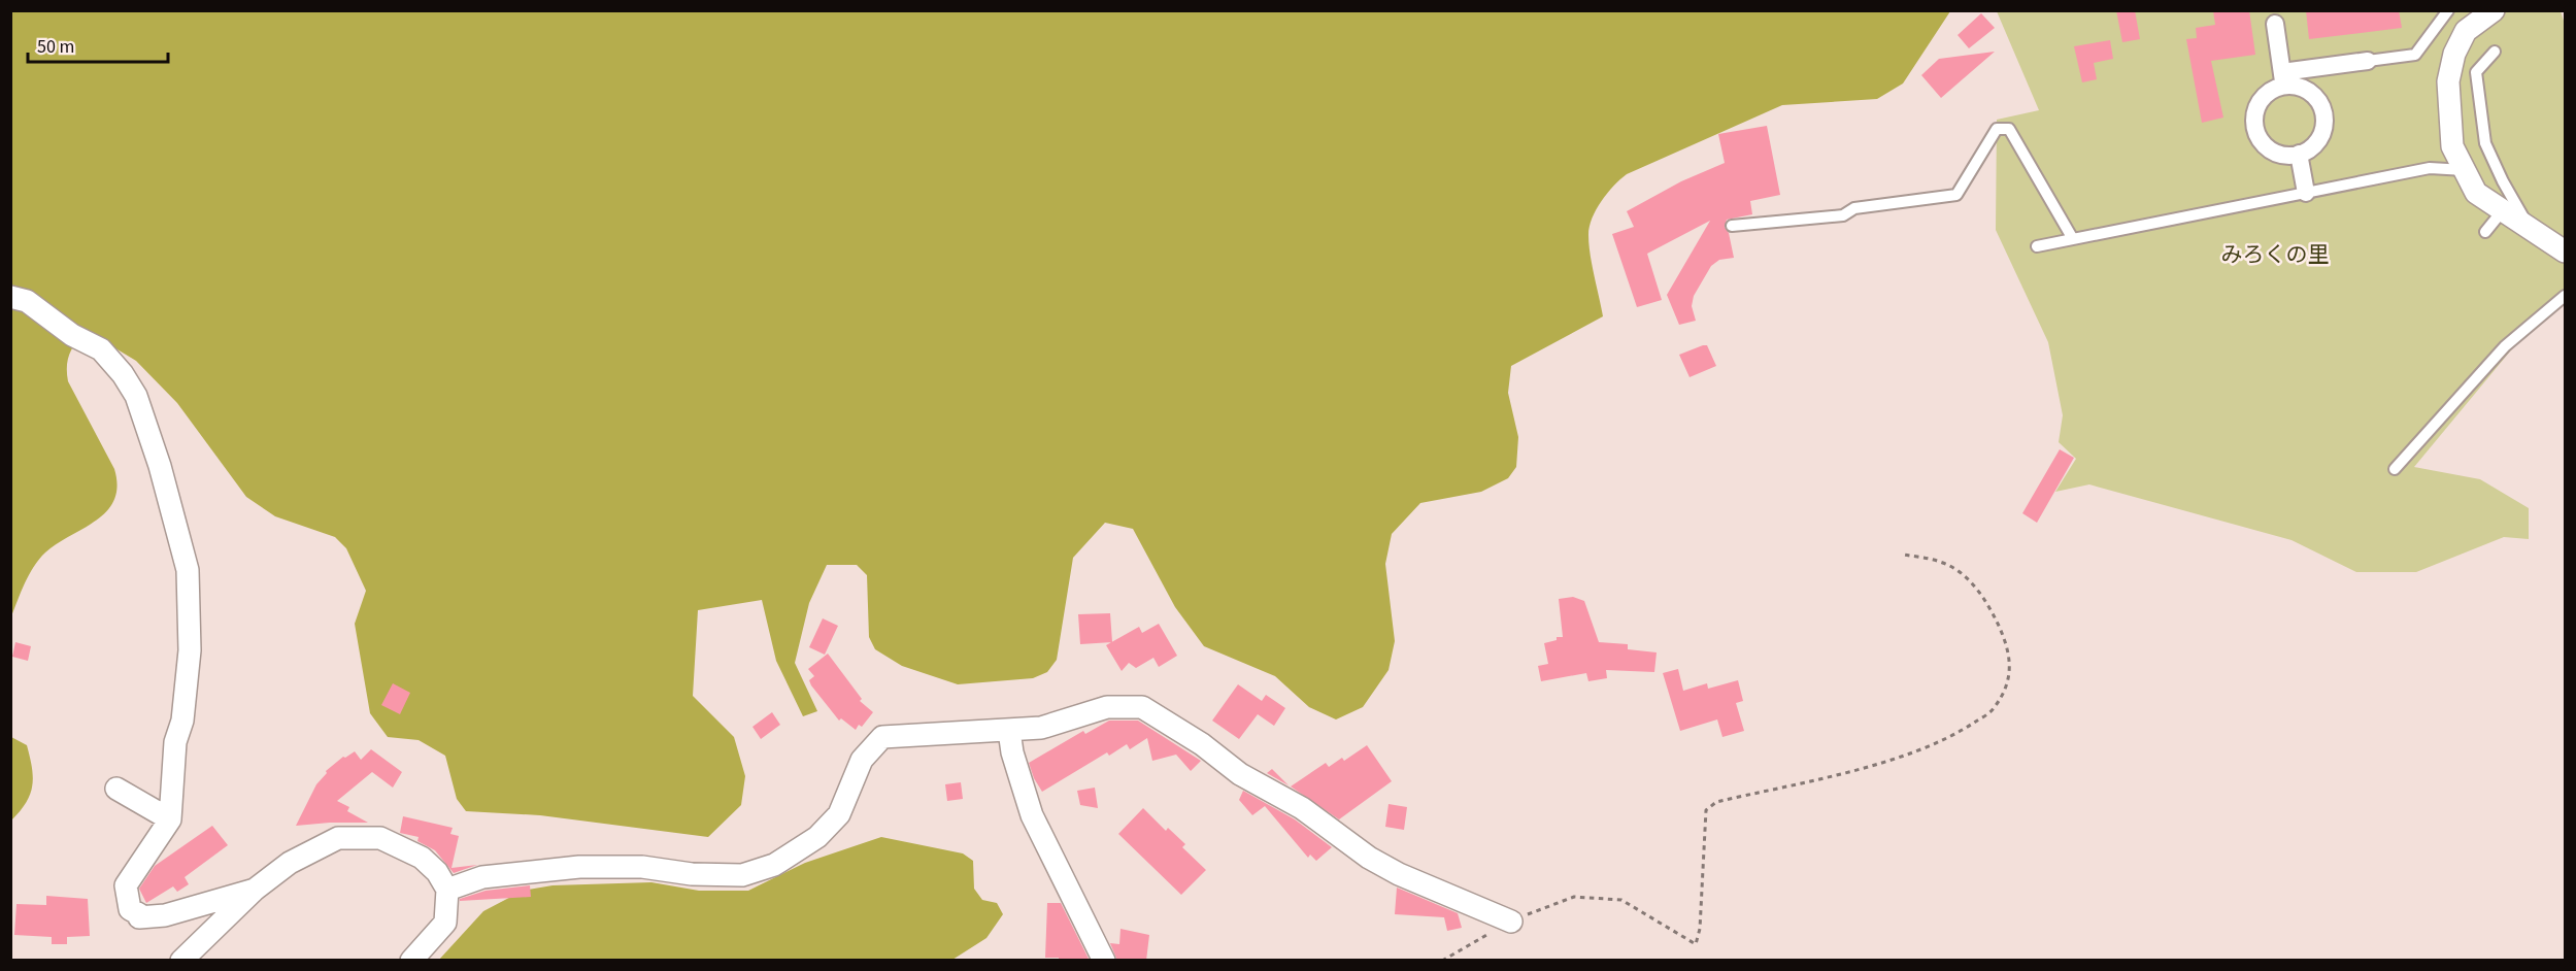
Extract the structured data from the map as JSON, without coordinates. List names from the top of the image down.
{
  "parks": ["みろくの里"],
  "scale_bar": "50 m"
}
